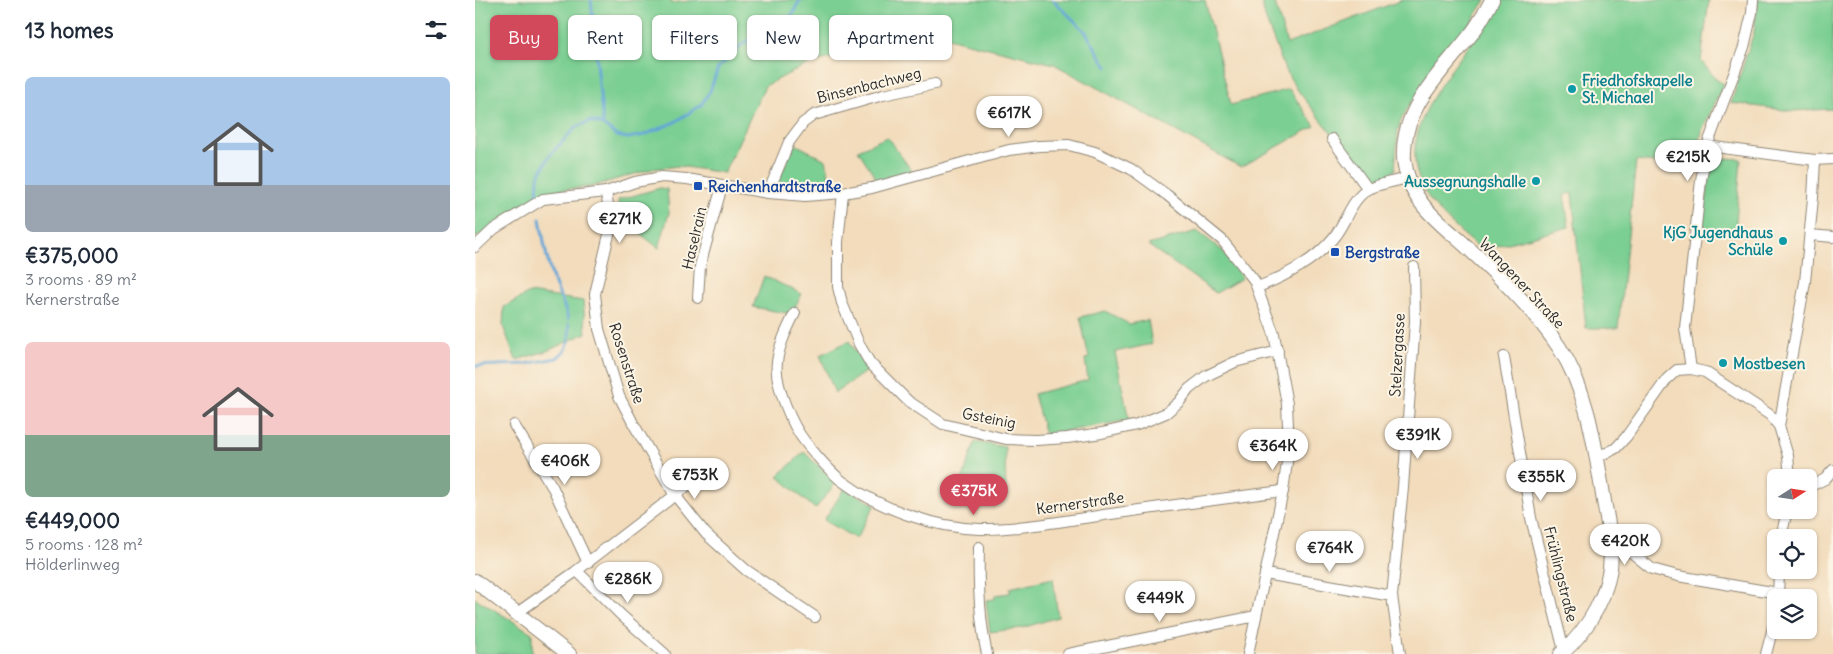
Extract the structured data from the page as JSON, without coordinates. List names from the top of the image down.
{
  "streets": {
    "street": [
      "Binsenbachweg",
      "Haselrain",
      "Wangener Straße",
      "Stelzergasse",
      "Rosenstraße",
      "Gsteinig",
      "Kernerstraße",
      "Frühlingstraße"
    ]
  },
  "crossings": [
    ["Wangener Straße", "Frühlingstraße"]
  ],
  "places": {
    "other": [
      "Friedhofskapelle St. Michael",
      "Aussegnungshalle",
      "KjG Jugendhaus Schüle",
      "Mostbesen"
    ],
    "transit": ["Reichenhardtstraße", "Bergstraße"]
  },
  "north": "right",
  "page": {
    "heading": "13 homes",
    "chip": [
      "Buy",
      "Rent",
      "Filters",
      "New",
      "Apartment"
    ],
    "list": [
      {
        "name": "€375,000",
        "note": "3 rooms · 89 m² · Kernerstraße"
      },
      {
        "name": "€449,000",
        "note": "5 rooms · 128 m² · Hölderlinweg"
      }
    ],
    "price": [
      "€617K",
      "€215K",
      "€271K",
      "€391K",
      "€364K",
      "€406K",
      "€753K",
      "€355K",
      "€375K",
      "€420K",
      "€764K",
      "€286K",
      "€449K"
    ]
  }
}
